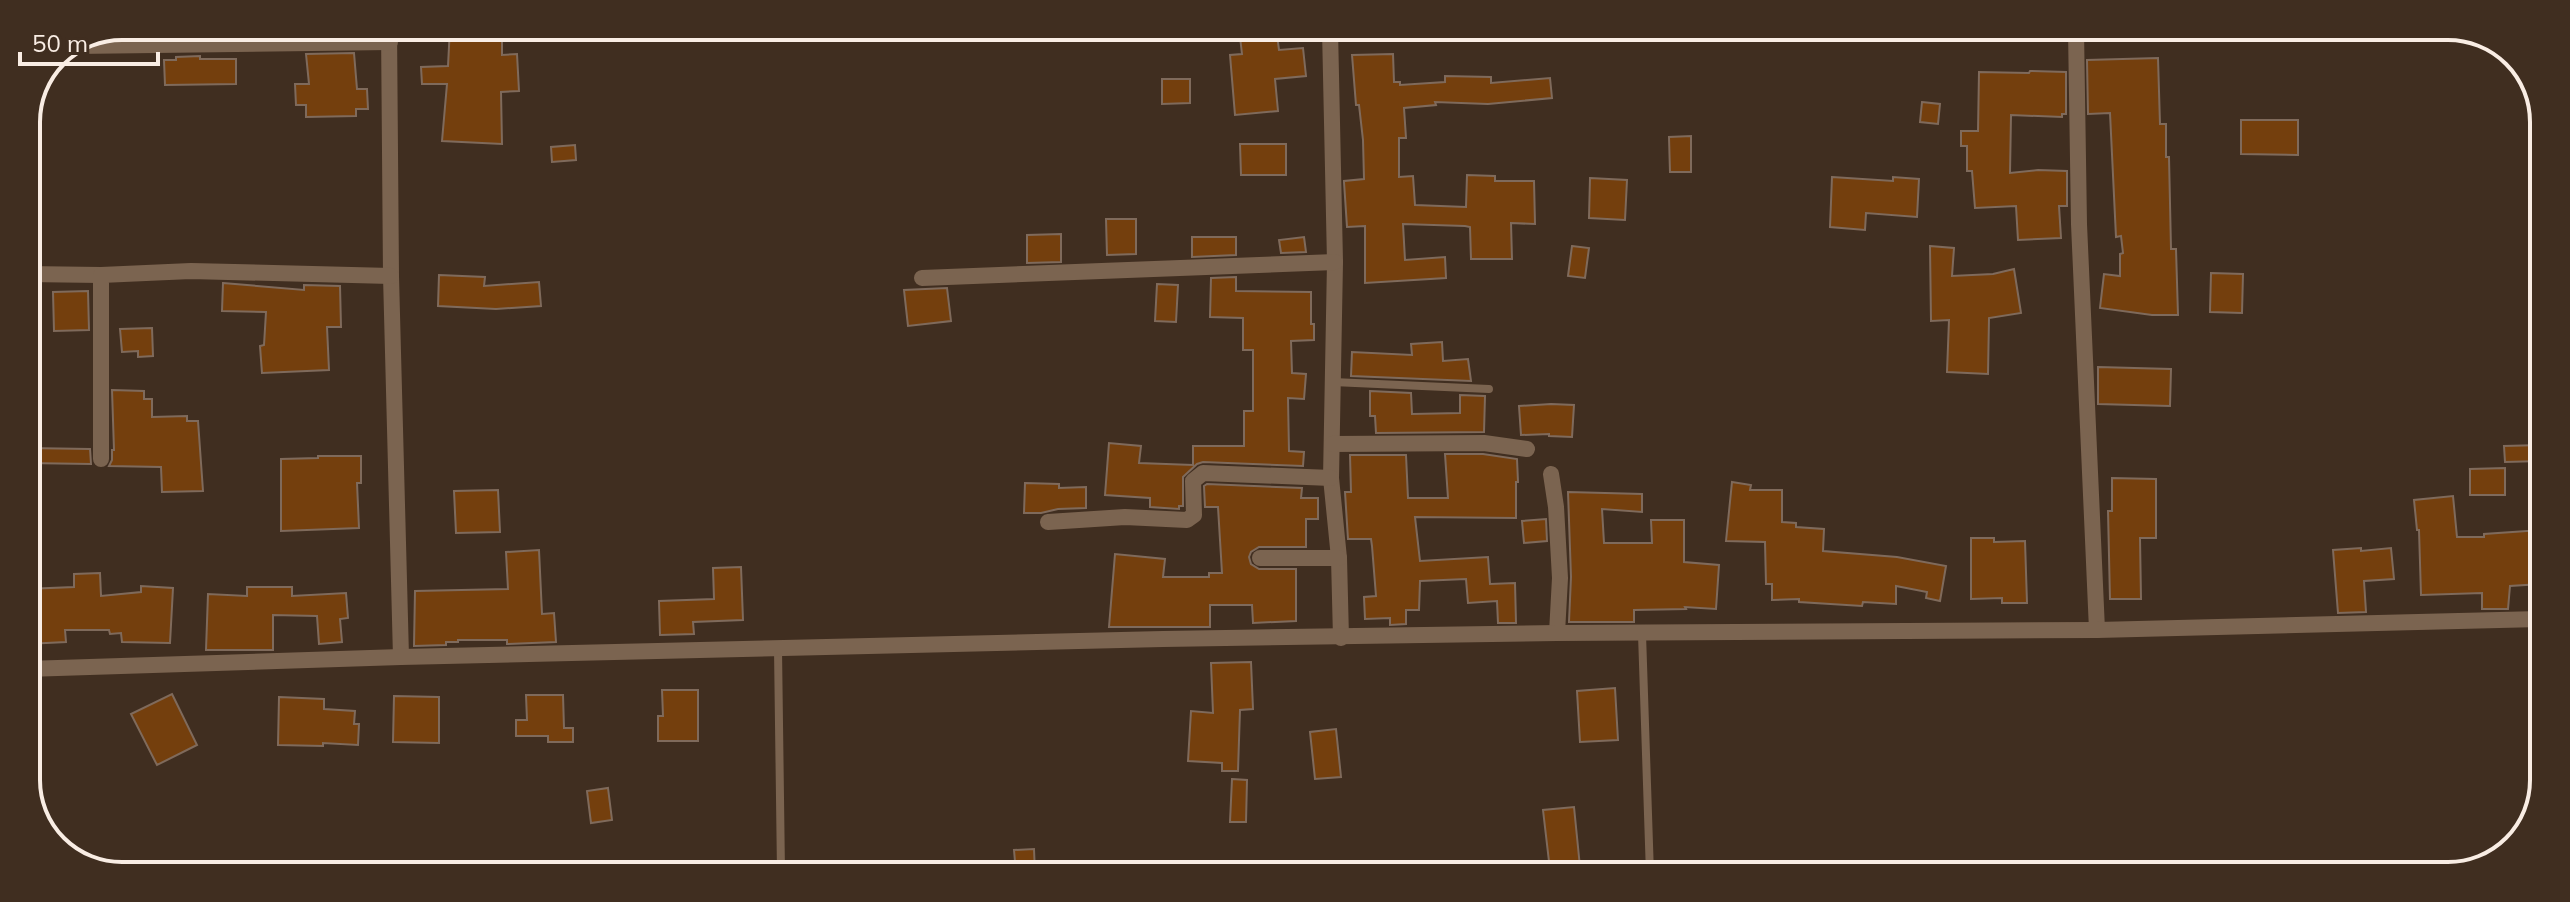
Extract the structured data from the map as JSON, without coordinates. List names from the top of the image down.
{
  "scale_bar": "50 m"
}
